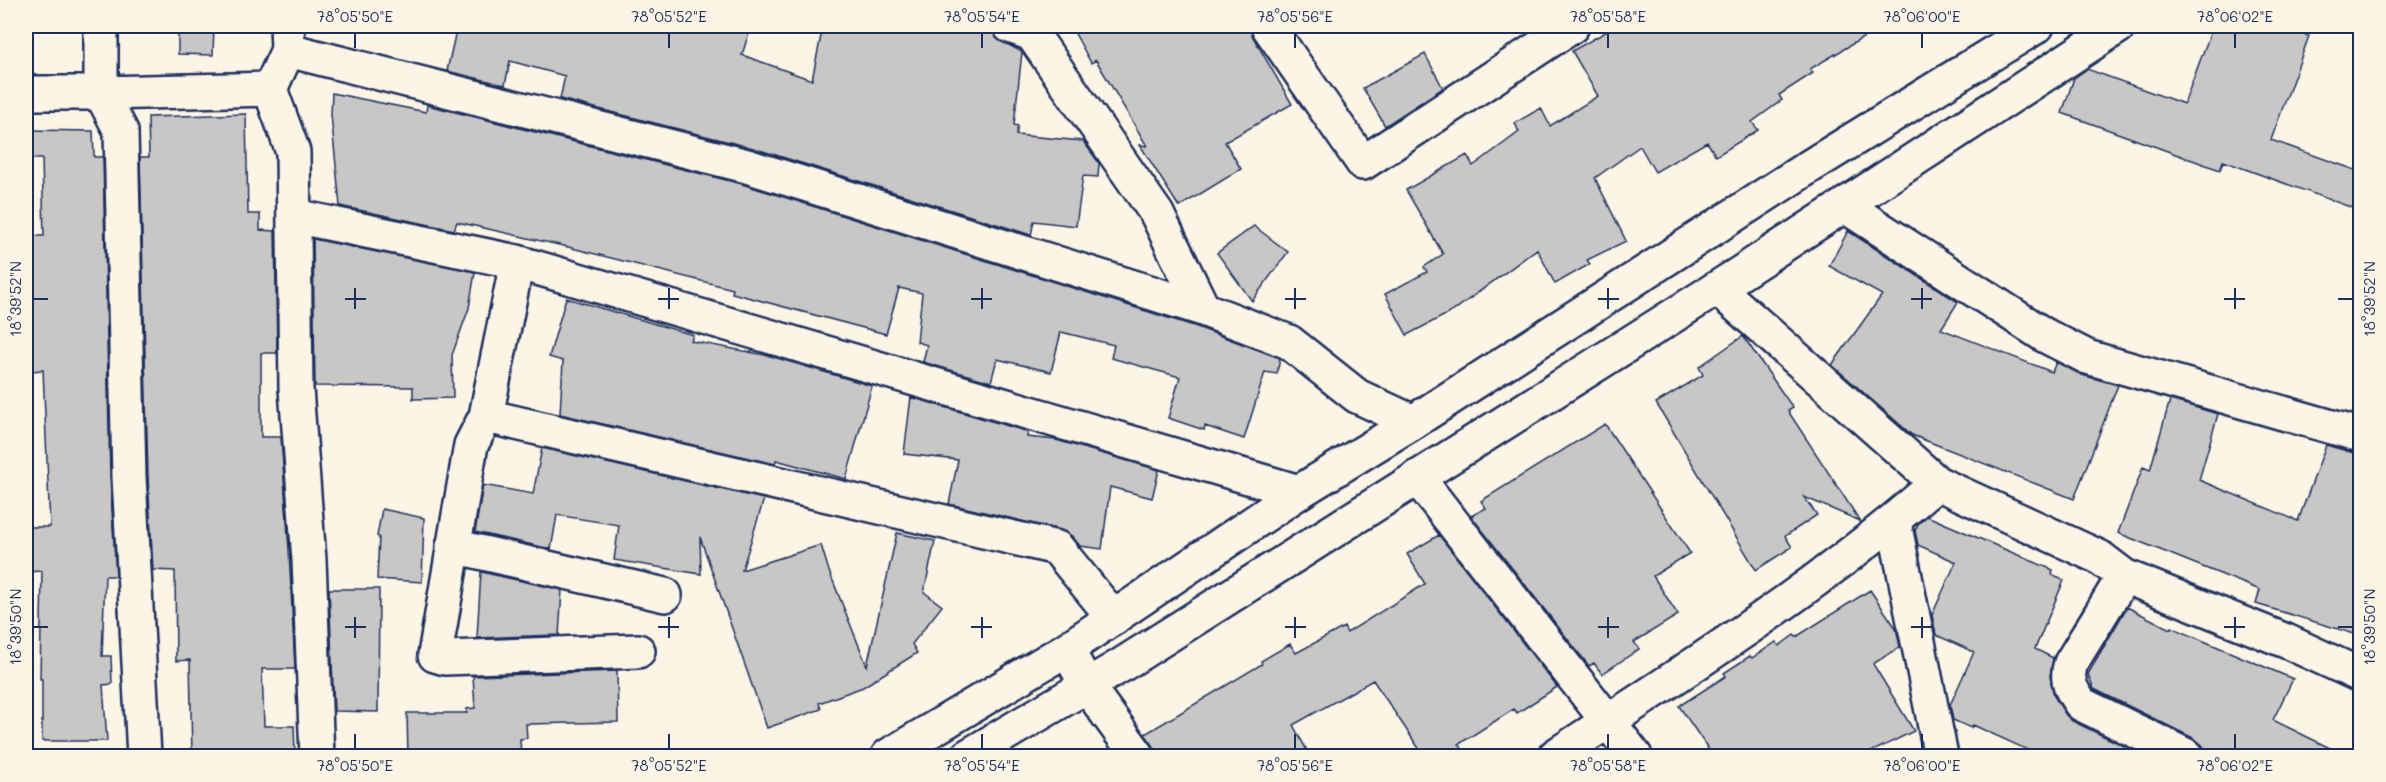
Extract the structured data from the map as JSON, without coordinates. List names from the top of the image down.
{
  "coordinates": [
    "78°05'50\"E",
    "78°05'52\"E",
    "78°05'54\"E",
    "78°05'56\"E",
    "78°05'58\"E",
    "78°06'00\"E",
    "78°06'02\"E",
    "18°39'52\"N",
    "18°39'50\"N"
  ]
}
